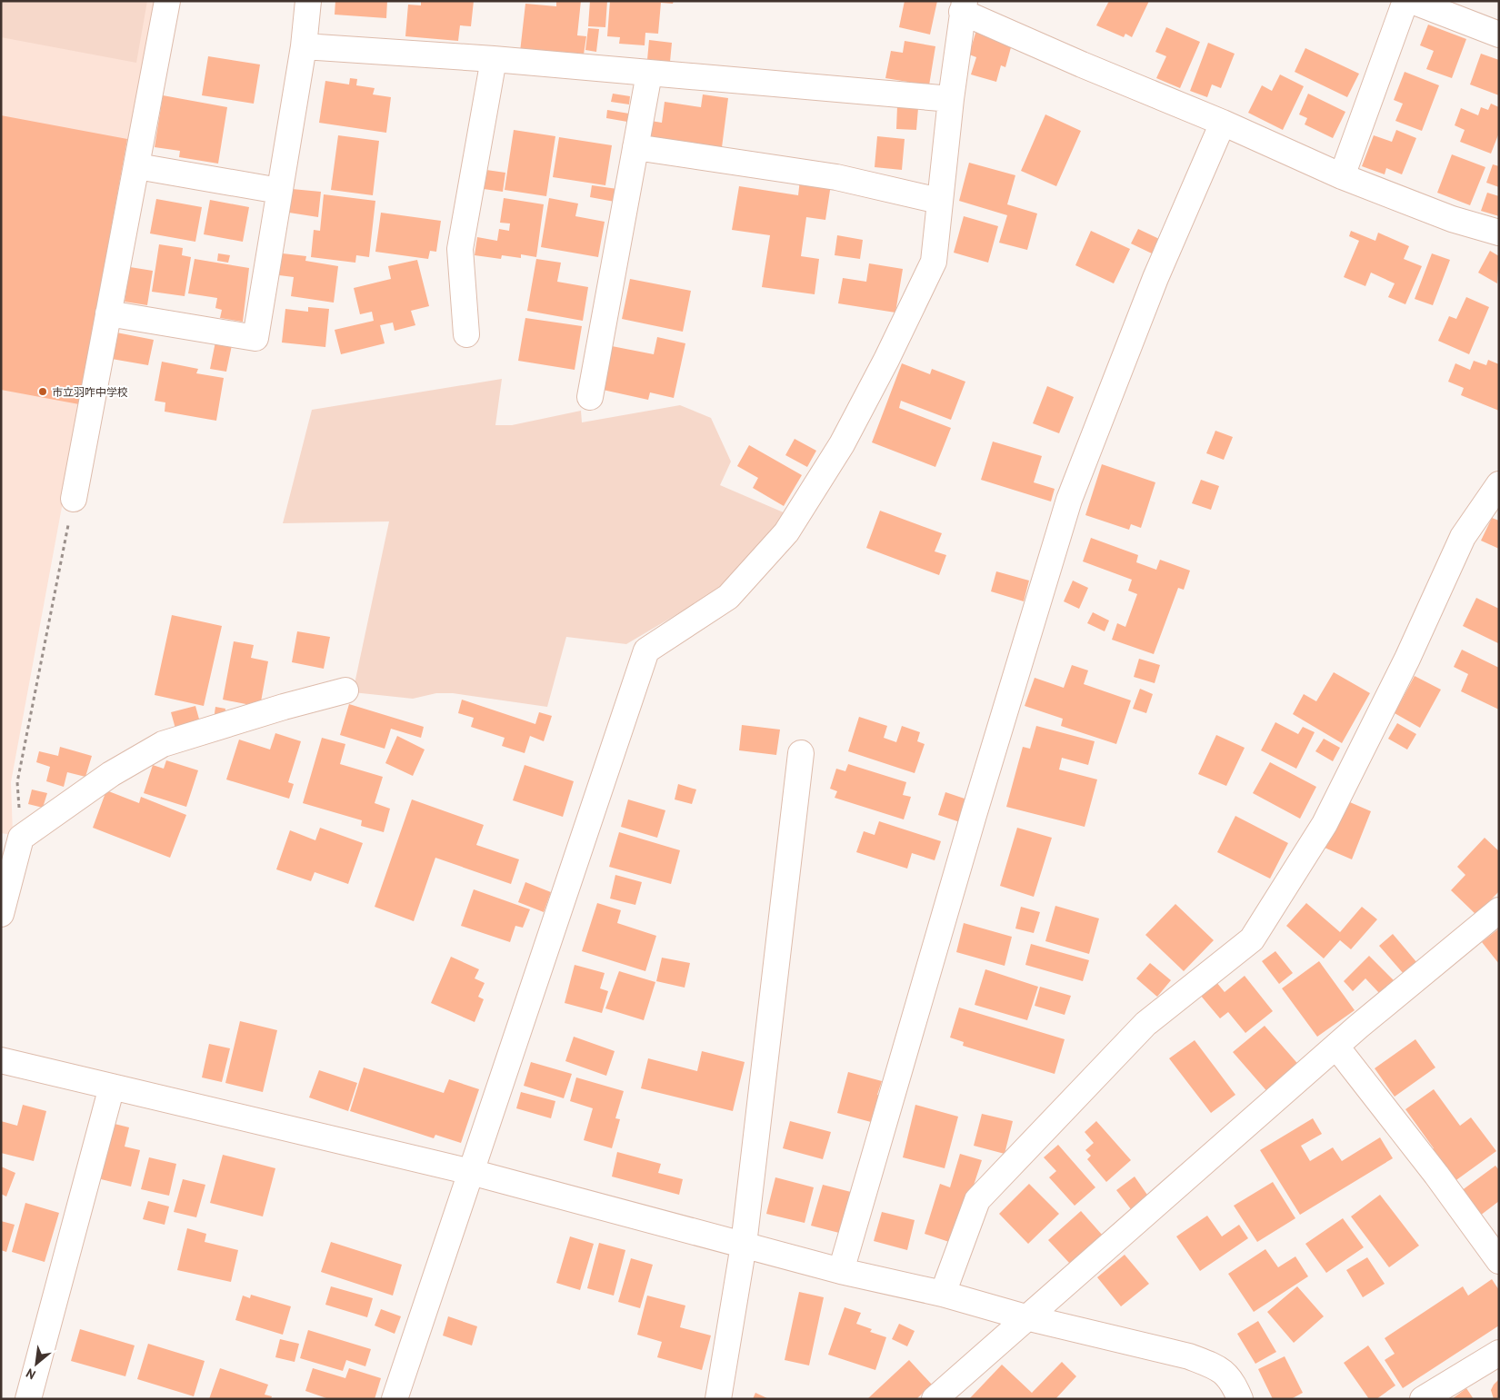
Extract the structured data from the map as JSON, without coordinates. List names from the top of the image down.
{
  "places": ["市立羽咋中学校"],
  "north": "bottom left"
}
